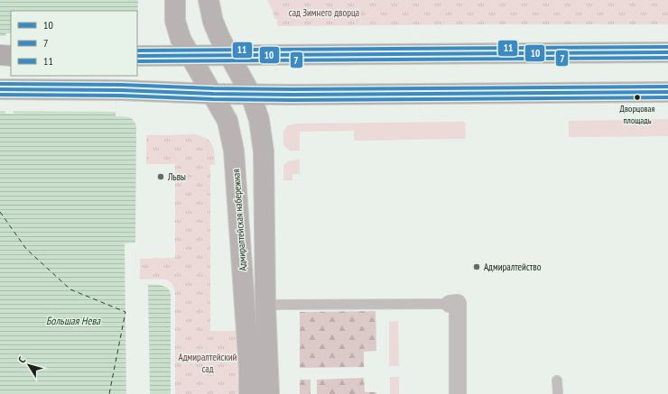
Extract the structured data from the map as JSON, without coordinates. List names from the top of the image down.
{
  "streets": {
    "main road": ["Адмиралтейская набережная"]
  },
  "water": ["Большая Нева"],
  "parks": ["сад Зимнего дворца", "Адмиралтейский сад"],
  "places": ["Дворцовая площадь", "Львы", "Адмиралтейство"],
  "lines": ["transit line 11", "transit line 10", "transit line 7"],
  "legend": ["10", "7", "11"],
  "north": "top left"
}
